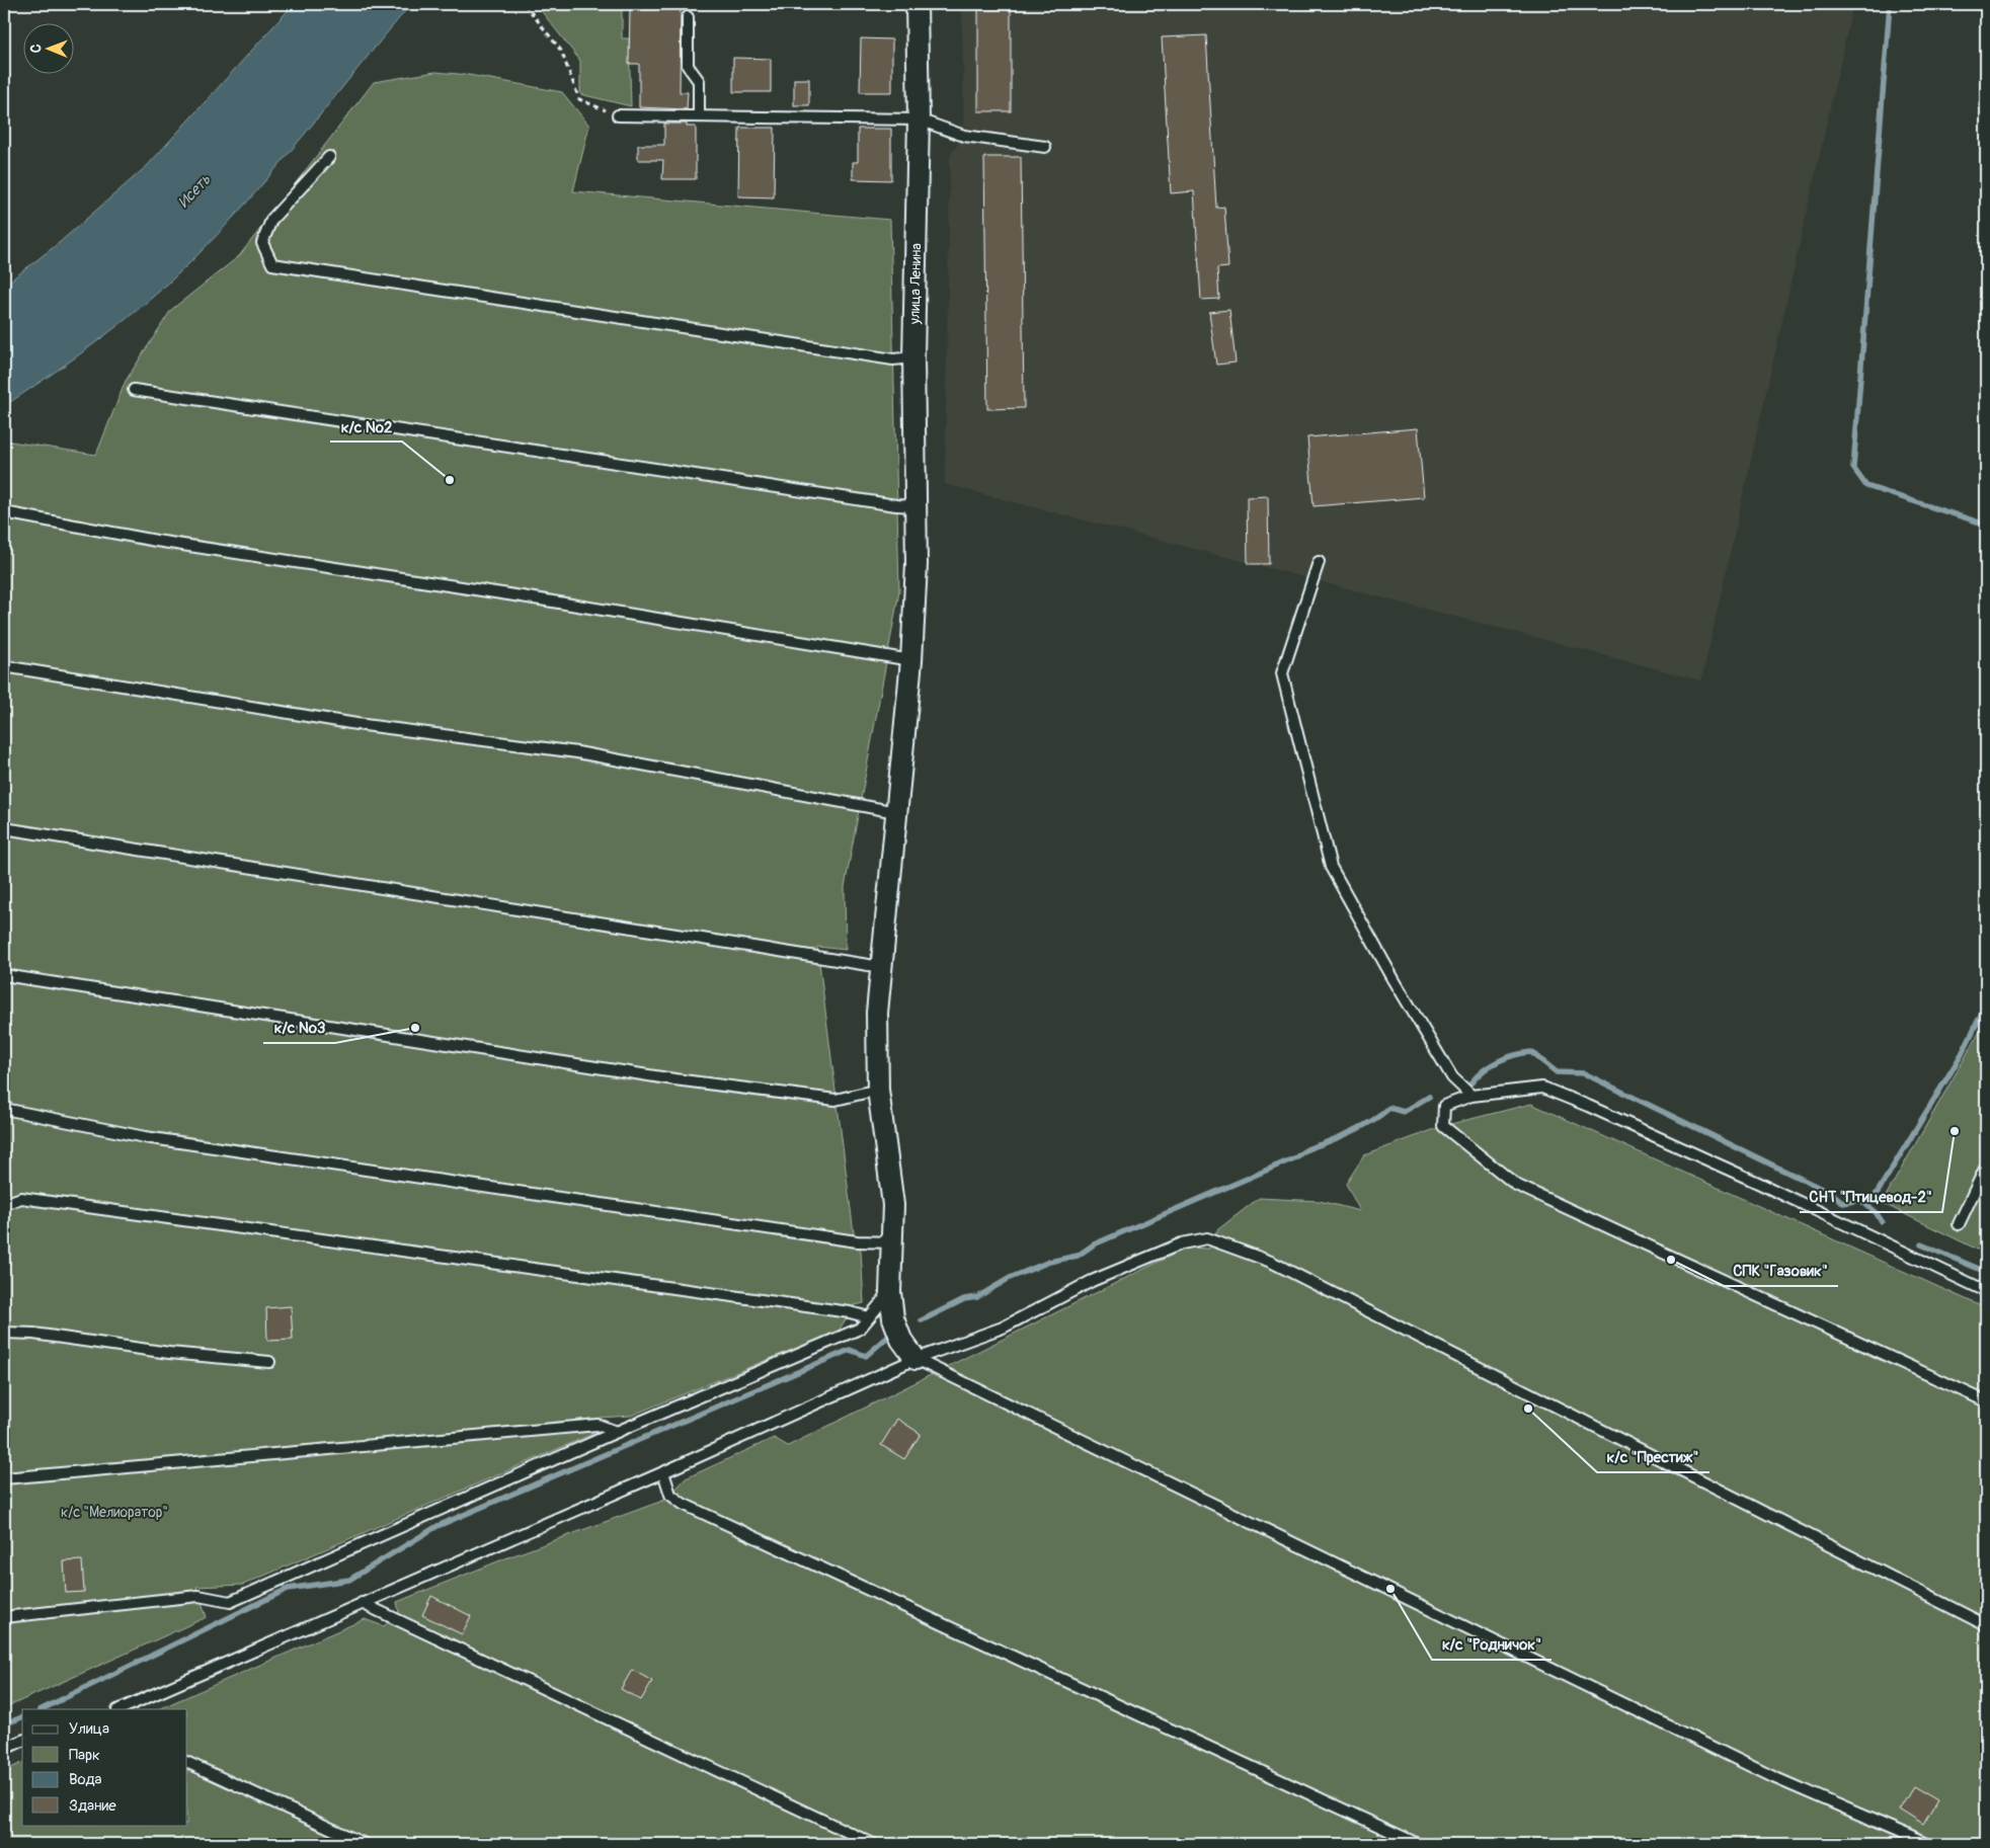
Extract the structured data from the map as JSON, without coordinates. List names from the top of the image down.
{
  "streets": {
    "street": ["улица Ленина"]
  },
  "water": ["Исеть"],
  "parks": ["к/с \"Мелиоратор\""],
  "places": [
    "к/с №2",
    "к/с №3",
    "СНТ \"Птицевод-2\"",
    "СПК \"Газовик\"",
    "к/с \"Престиж\"",
    "к/с \"Родничок\""
  ],
  "legend": [
    "Улица",
    "Парк",
    "Вода",
    "Здание"
  ],
  "north": "left"
}
